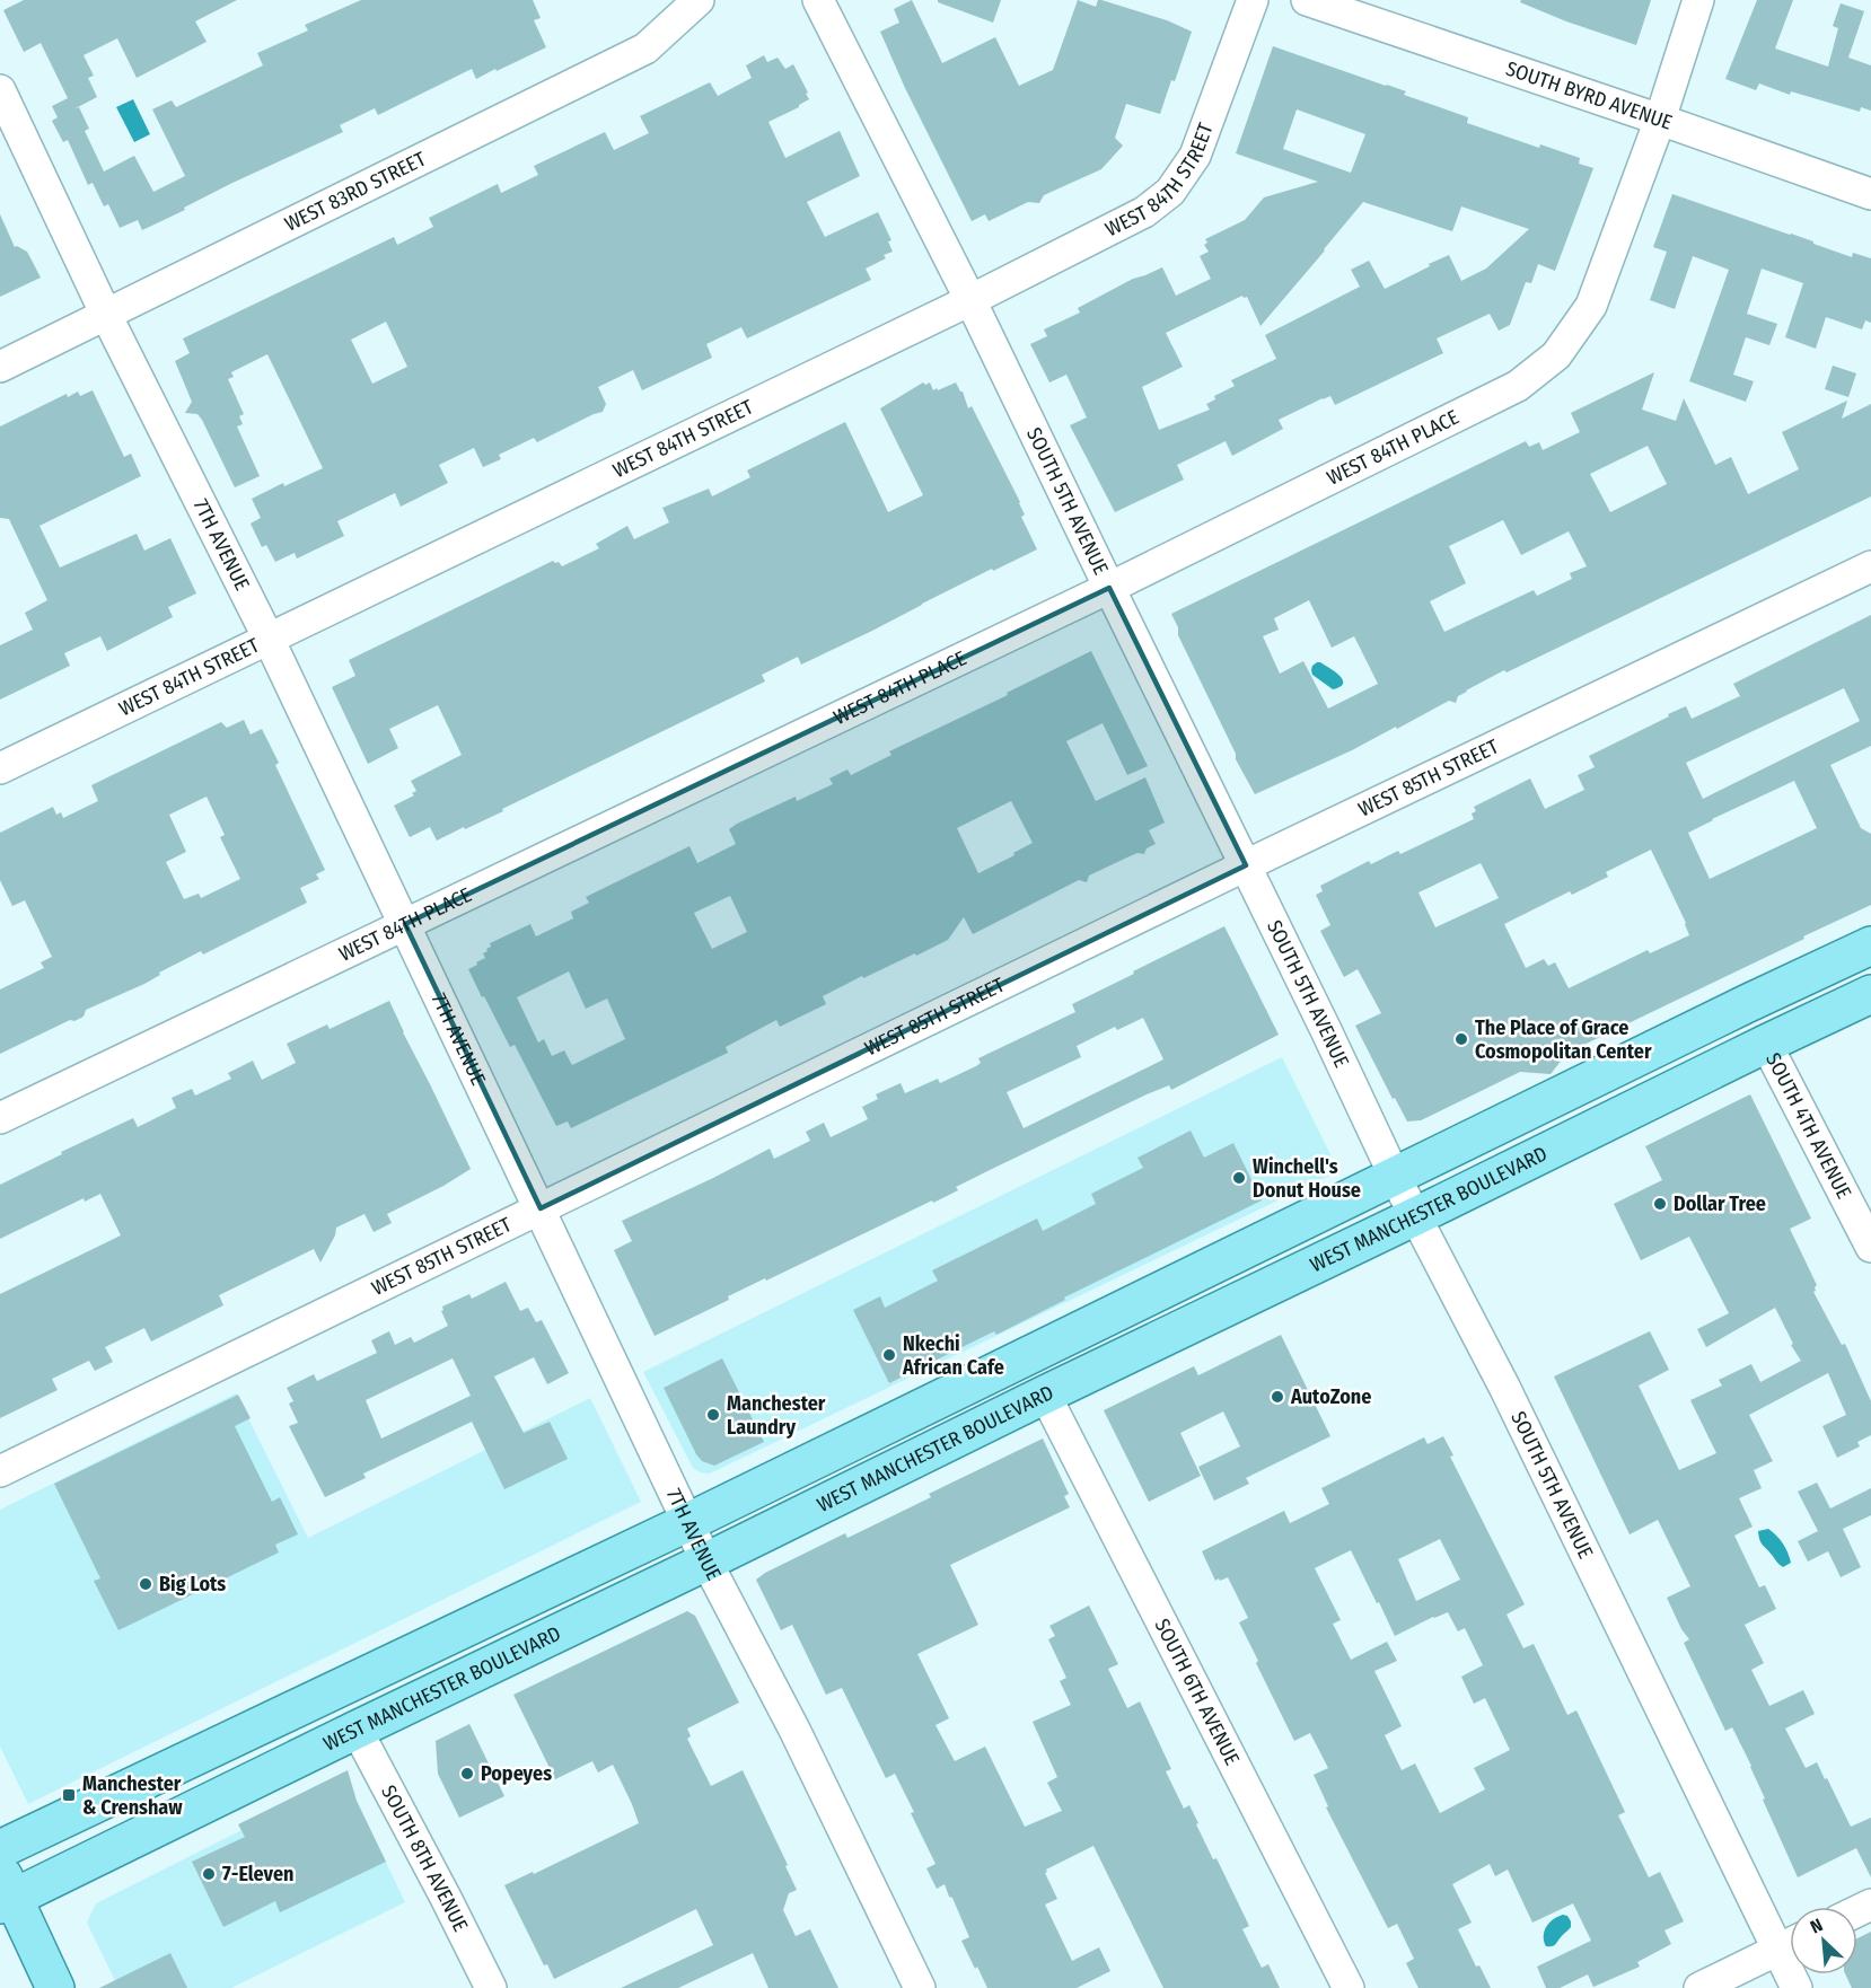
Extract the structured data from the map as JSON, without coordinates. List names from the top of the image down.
{
  "streets": {
    "main road": ["WEST MANCHESTER BOULEVARD"],
    "street": [
      "SOUTH BYRD AVENUE",
      "WEST 84TH STREET",
      "WEST 83RD STREET",
      "WEST 84TH PLACE",
      "SOUTH 5TH AVENUE",
      "7TH AVENUE",
      "WEST 85TH STREET",
      "SOUTH 4TH AVENUE",
      "SOUTH 6TH AVENUE",
      "SOUTH 8TH AVENUE"
    ]
  },
  "crossings": [
    ["SOUTH BYRD AVENUE", "WEST 84TH PLACE"],
    ["WEST 84TH STREET", "SOUTH 5TH AVENUE"],
    ["WEST 84TH STREET", "7TH AVENUE"],
    ["WEST 83RD STREET", "7TH AVENUE"],
    ["WEST 84TH PLACE", "SOUTH 5TH AVENUE"],
    ["WEST 84TH PLACE", "7TH AVENUE"],
    ["SOUTH 5TH AVENUE", "WEST 85TH STREET"],
    ["SOUTH 5TH AVENUE", "WEST MANCHESTER BOULEVARD"],
    ["7TH AVENUE", "WEST 85TH STREET"],
    ["7TH AVENUE", "WEST MANCHESTER BOULEVARD"],
    ["SOUTH 4TH AVENUE", "WEST MANCHESTER BOULEVARD"],
    ["WEST MANCHESTER BOULEVARD", "SOUTH 6TH AVENUE"],
    ["WEST MANCHESTER BOULEVARD", "SOUTH 8TH AVENUE"]
  ],
  "places": {
    "other": [
      "The Place of Grace Cosmopolitan Center",
      "Winchell's Donut House",
      "Dollar Tree",
      "Nkechi African Cafe",
      "AutoZone",
      "Manchester Laundry",
      "Big Lots",
      "Popeyes",
      "7-Eleven"
    ],
    "transit": ["Manchester & Crenshaw"]
  },
  "north": "top left"
}
